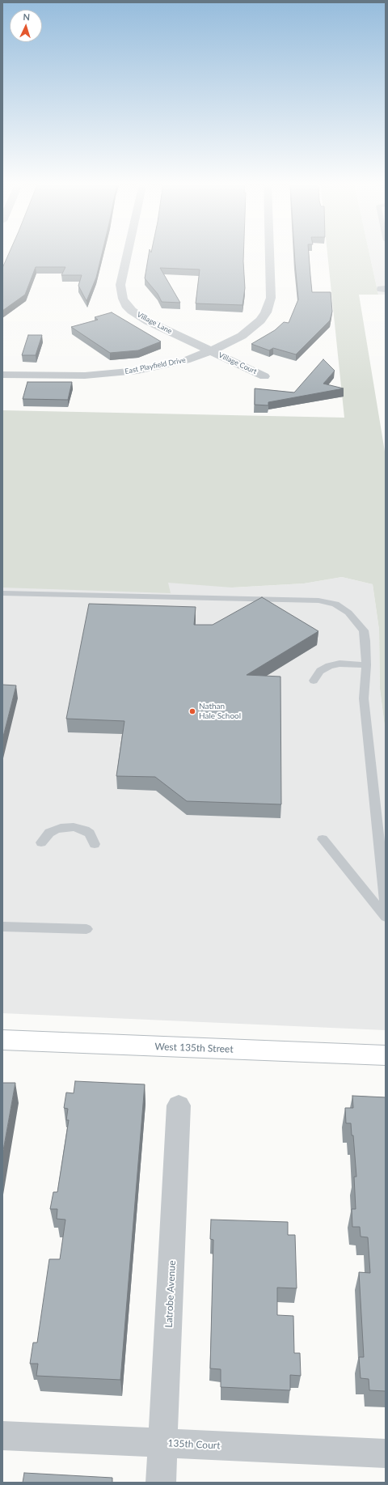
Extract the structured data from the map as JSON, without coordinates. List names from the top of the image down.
{
  "streets": {
    "street": [
      "Village Lane",
      "Village Court",
      "East Playfield Drive",
      "West 135th Street",
      "Latrobe Avenue",
      "135th Court"
    ]
  },
  "crossings": [
    ["Village Lane", "Village Court"],
    ["Village Lane", "East Playfield Drive"],
    ["Village Court", "East Playfield Drive"],
    ["Latrobe Avenue", "135th Court"]
  ],
  "places": ["Nathan Hale School"],
  "north": "top"
}
